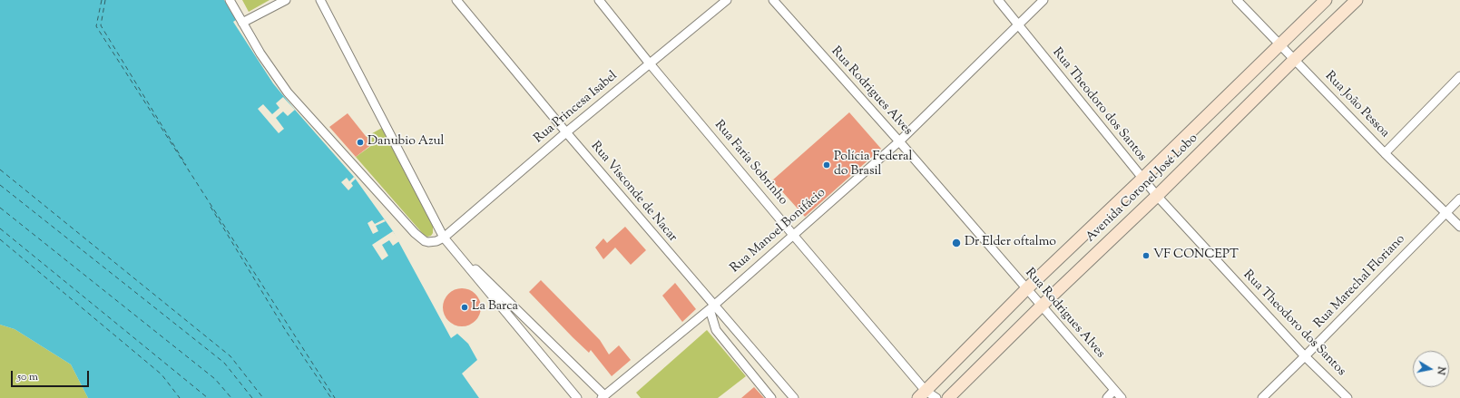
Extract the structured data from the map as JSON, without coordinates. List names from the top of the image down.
{
  "streets": {
    "street": [
      "Rua Rodrigues Alves",
      "Rua Theodoro dos Santos",
      "Rua João Pessoa",
      "Rua Princesa Isabel",
      "Rua Faria Sobrinho",
      "Avenida Coronel José Lobo",
      "Rua Visconde de Nacar",
      "Rua Manoel Bonifácio",
      "Rua Marechal Floriano"
    ]
  },
  "crossings": [
    ["Rua Rodrigues Alves", "Avenida Coronel José Lobo"],
    ["Rua Rodrigues Alves", "Rua Manoel Bonifácio"],
    ["Rua Theodoro dos Santos", "Avenida Coronel José Lobo"],
    ["Rua Theodoro dos Santos", "Rua Manoel Bonifácio"],
    ["Rua Theodoro dos Santos", "Rua Marechal Floriano"],
    ["Rua João Pessoa", "Avenida Coronel José Lobo"],
    ["Rua João Pessoa", "Rua Marechal Floriano"],
    ["Rua Princesa Isabel", "Rua Faria Sobrinho"],
    ["Rua Princesa Isabel", "Rua Visconde de Nacar"],
    ["Rua Faria Sobrinho", "Avenida Coronel José Lobo"],
    ["Rua Faria Sobrinho", "Rua Manoel Bonifácio"],
    ["Rua Visconde de Nacar", "Rua Manoel Bonifácio"]
  ],
  "places": [
    "Danubio Azul",
    "Polícia Federal do Brasil",
    "Dr Elder oftalmo",
    "VF CONCEPT",
    "La Barca"
  ],
  "scale_bar": "50 m",
  "north": "right"
}
